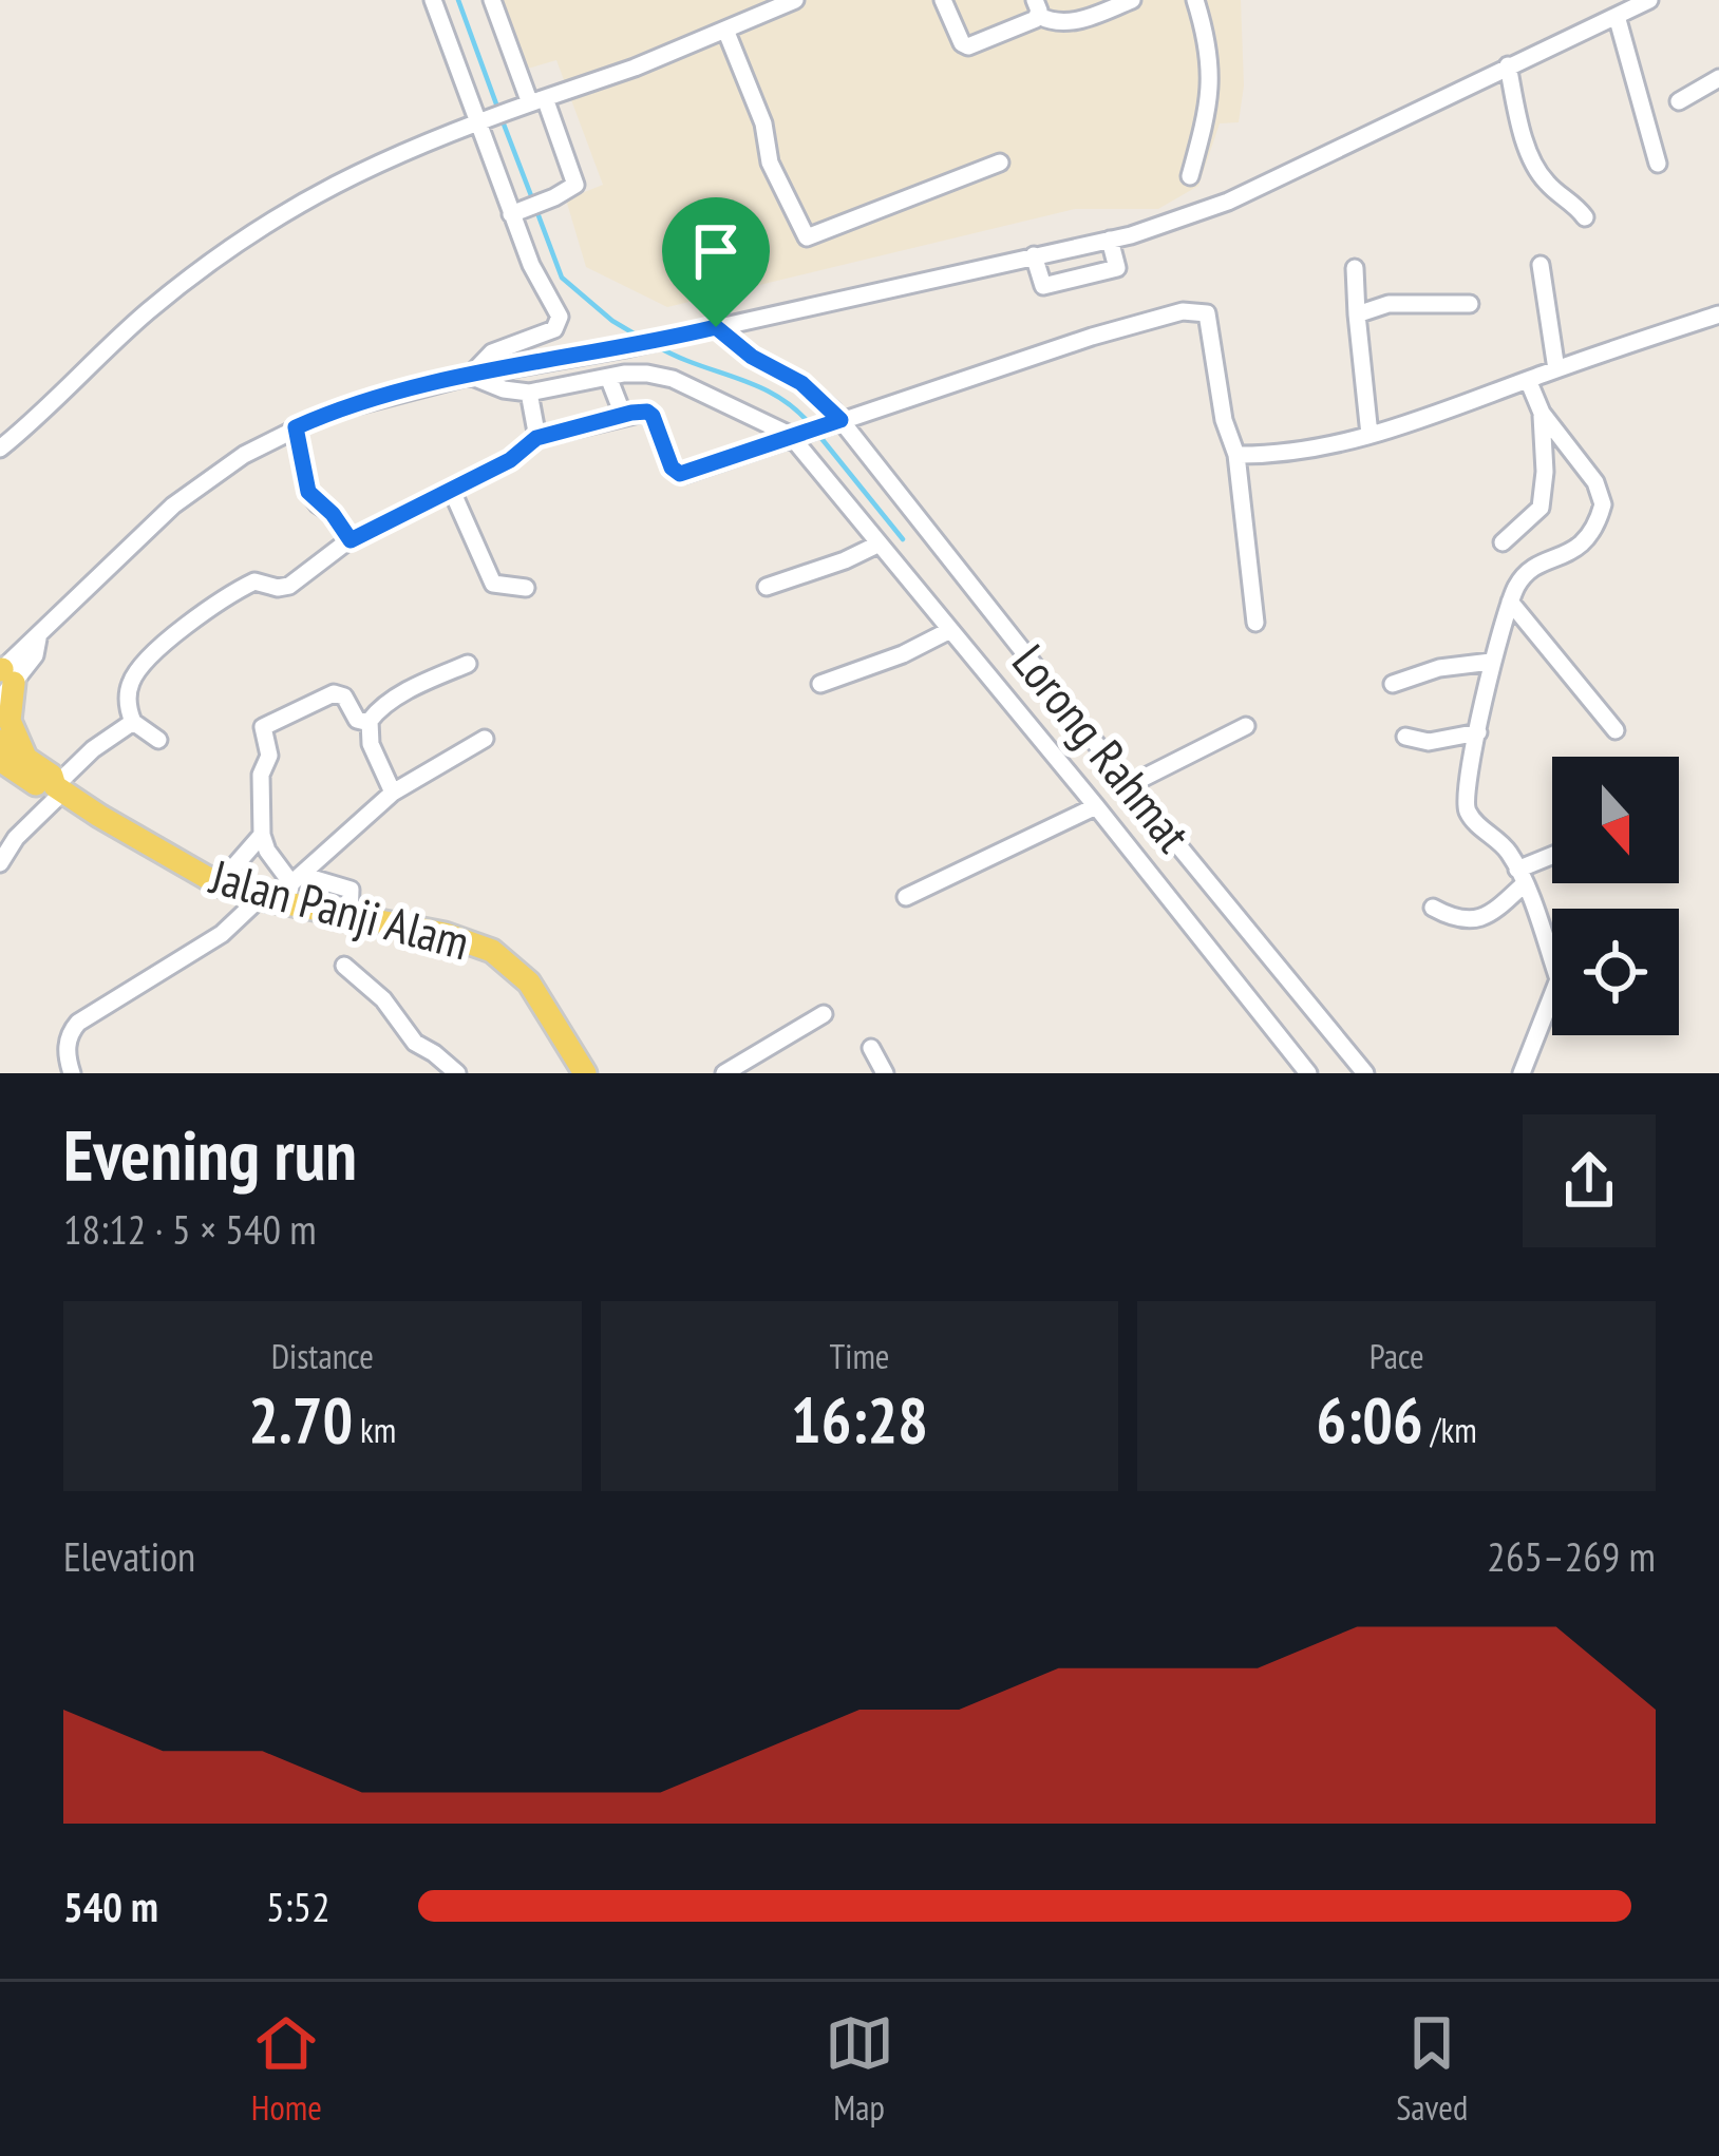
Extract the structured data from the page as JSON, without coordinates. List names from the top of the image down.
{
  "streets": {
    "main road": ["Jalan Panji Alam"],
    "street": ["Lorong Rahmat"]
  },
  "north": "bottom",
  "page": {
    "heading": ["Evening run", "18:12 · 5 × 540 m"],
    "stats": [
      ["Distance", "2.70 km"],
      ["Time", "16:28"],
      ["Pace", "6:06 /km"]
    ],
    "chart": ["Elevation", "265–269 m"],
    "list": [
      {
        "name": "540 m",
        "note": "5:52"
      }
    ],
    "tabs": ["Home", "Map", "Saved"]
  }
}
